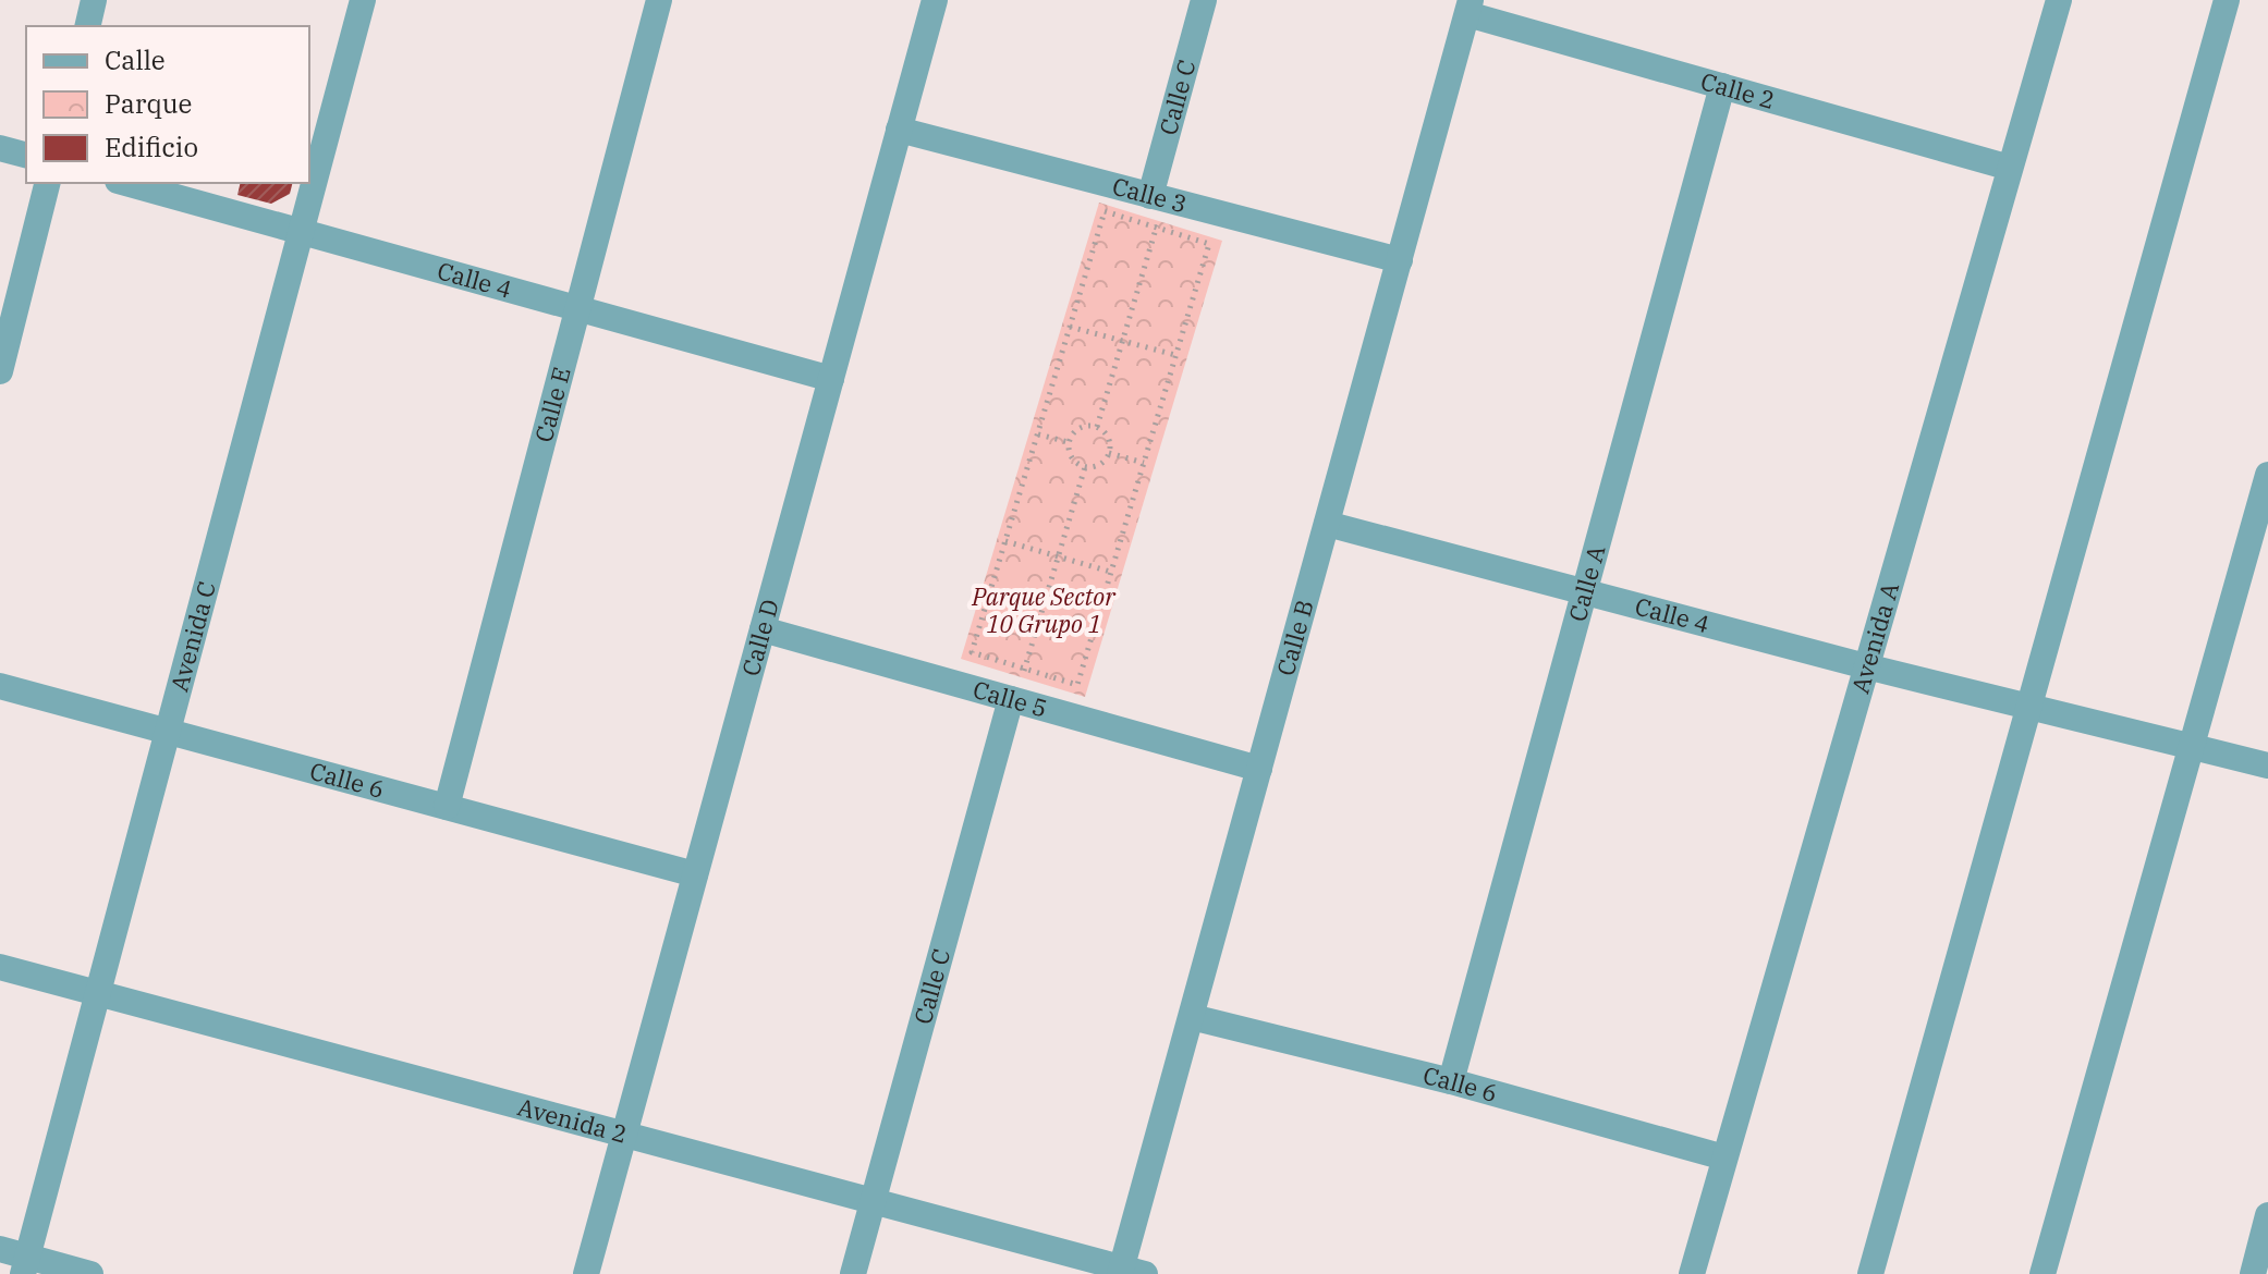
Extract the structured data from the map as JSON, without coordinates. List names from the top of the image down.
{
  "streets": {
    "street": [
      "Calle 2",
      "Calle C",
      "Calle 3",
      "Calle 4",
      "Calle E",
      "Calle A",
      "Avenida C",
      "Calle D",
      "Calle B",
      "Avenida A",
      "Calle 5",
      "Calle 6",
      "Avenida 2"
    ]
  },
  "crossings": [
    ["Calle 2", "Calle A"],
    ["Calle 2", "Calle B"],
    ["Calle 2", "Avenida A"],
    ["Calle C", "Calle 3"],
    ["Calle C", "Calle 5"],
    ["Calle C", "Avenida 2"],
    ["Calle 3", "Calle D"],
    ["Calle 3", "Calle B"],
    ["Calle 4", "Calle E"],
    ["Calle 4", "Calle A"],
    ["Calle 4", "Avenida C"],
    ["Calle 4", "Calle D"],
    ["Calle 4", "Calle B"],
    ["Calle 4", "Avenida A"],
    ["Calle E", "Calle 6"],
    ["Calle A", "Calle 6"],
    ["Avenida C", "Calle 6"],
    ["Avenida C", "Avenida 2"],
    ["Calle D", "Calle 5"],
    ["Calle D", "Calle 6"],
    ["Calle D", "Avenida 2"],
    ["Calle B", "Calle 5"],
    ["Calle B", "Calle 6"],
    ["Calle B", "Avenida 2"],
    ["Avenida A", "Calle 6"]
  ],
  "parks": ["Parque Sector 10 Grupo 1"],
  "legend": ["Calle", "Parque", "Edificio"]
}
